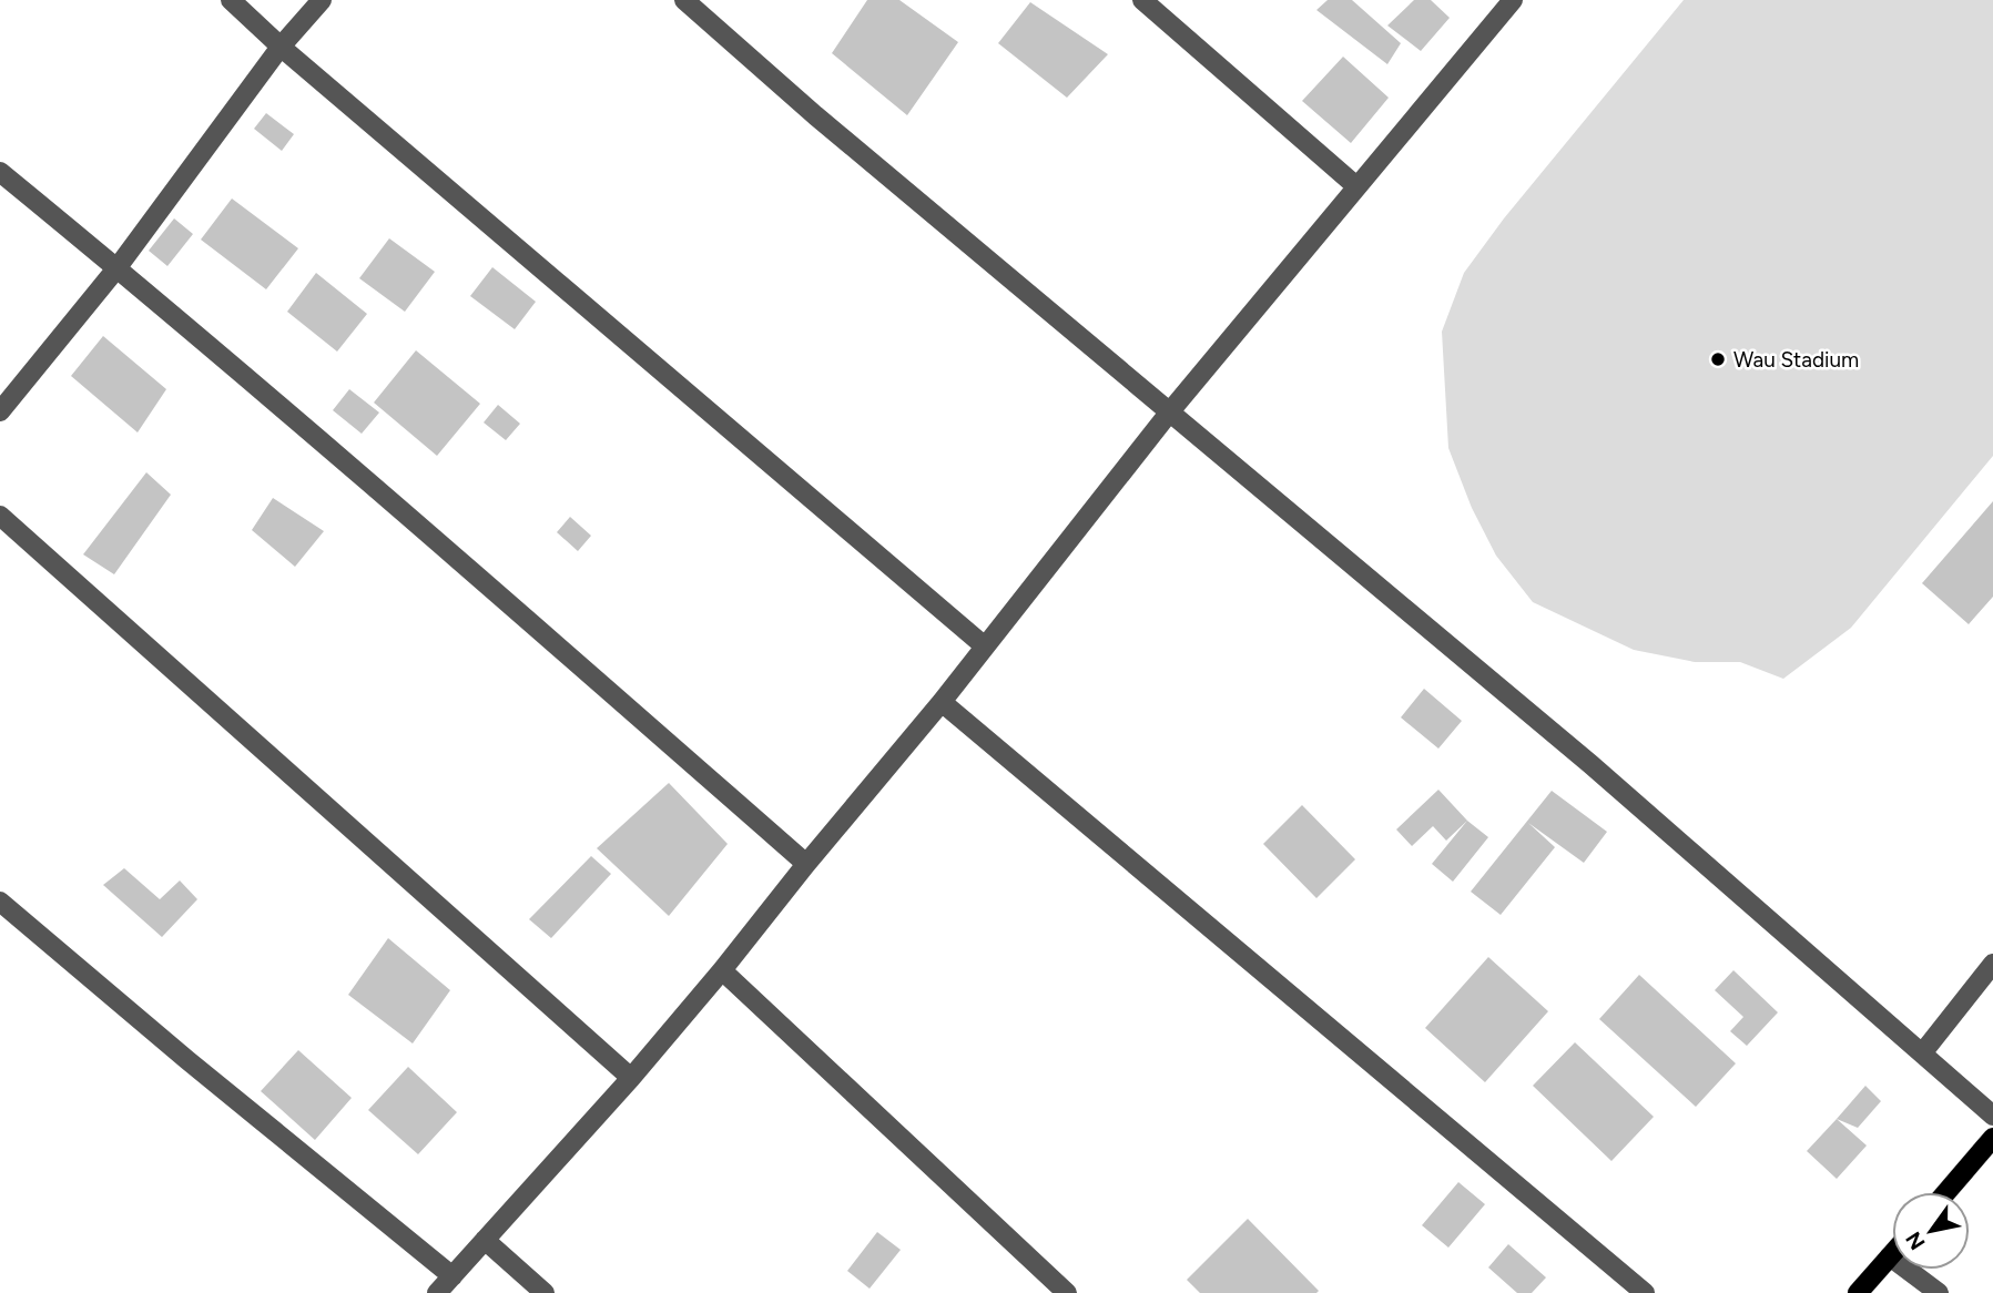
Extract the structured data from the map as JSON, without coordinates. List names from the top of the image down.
{
  "places": ["Wau Stadium"],
  "north": "bottom left"
}
